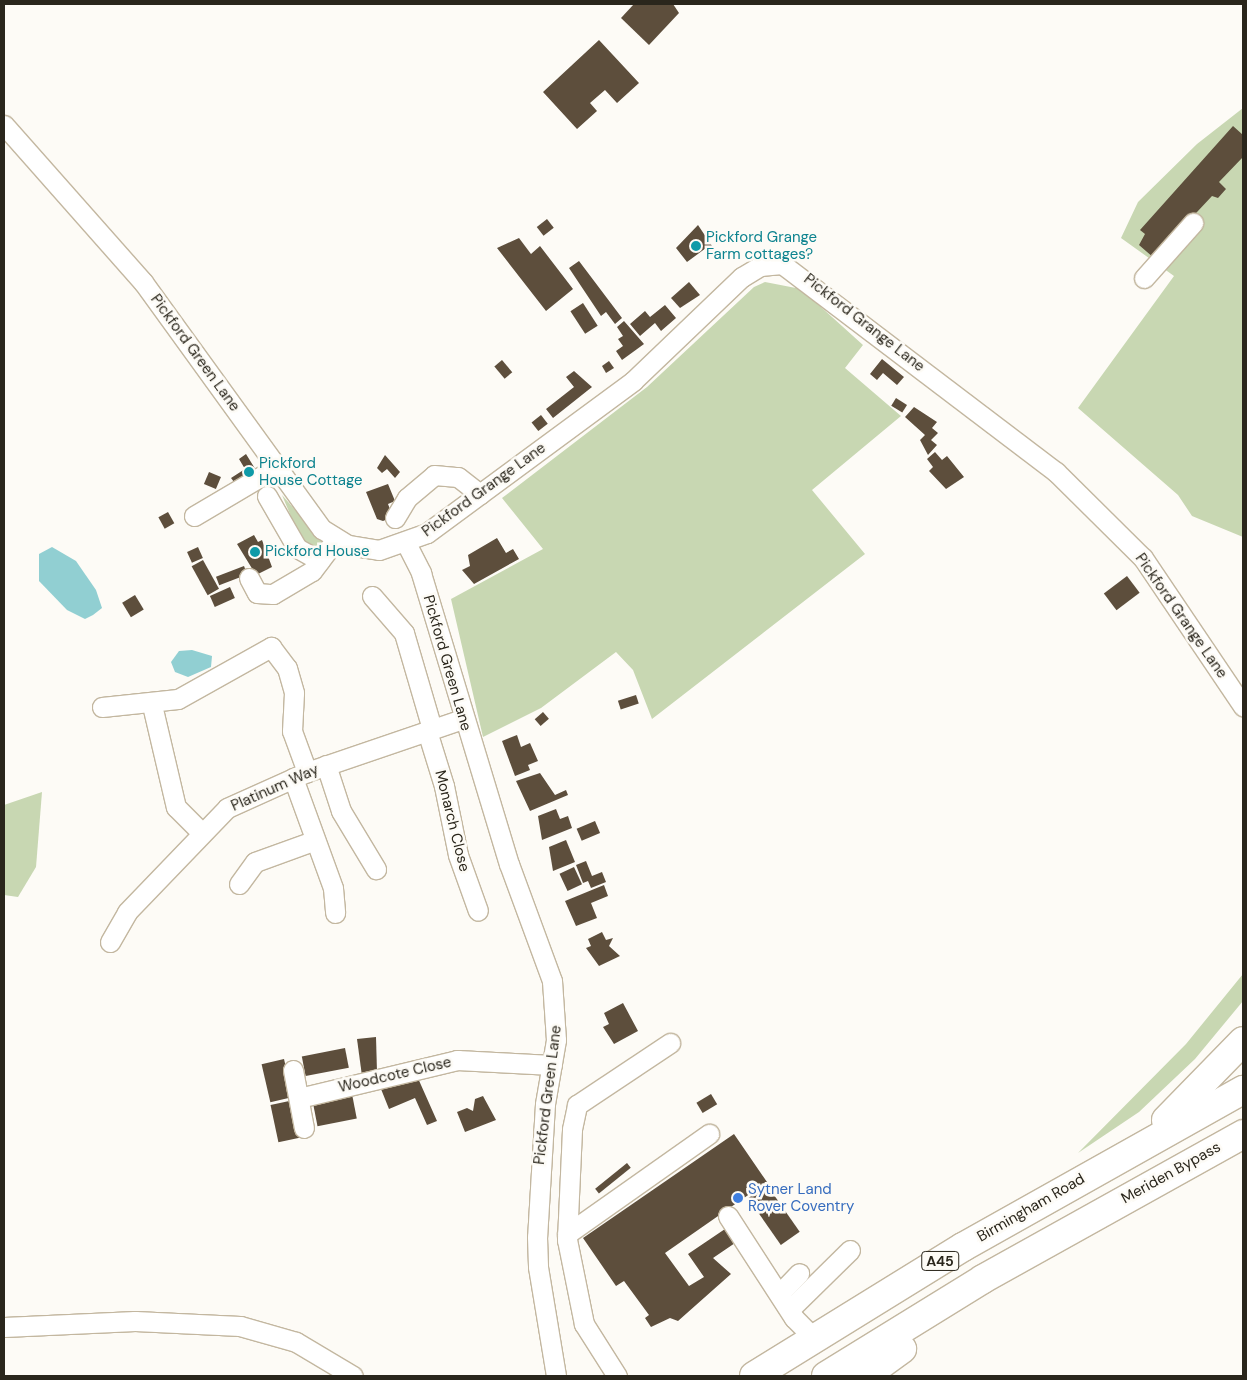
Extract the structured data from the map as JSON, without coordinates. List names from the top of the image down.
{
  "streets": {
    "highway": ["Meriden Bypass", "Birmingham Road", "A45"],
    "street": [
      "Pickford Grange Lane",
      "Pickford Green Lane",
      "Platinum Way",
      "Monarch Close",
      "Woodcote Close"
    ]
  },
  "crossings": [
    ["Pickford Grange Lane", "Pickford Green Lane"],
    ["Pickford Green Lane", "Platinum Way"],
    ["Pickford Green Lane", "Woodcote Close"],
    ["Platinum Way", "Monarch Close"],
    ["Meriden Bypass", "A45"],
    ["Birmingham Road", "A45"]
  ],
  "places": [
    "Pickford Grange Farm cottages?",
    "Pickford House Cottage",
    "Pickford House",
    "Sytner Land Rover Coventry"
  ]
}
